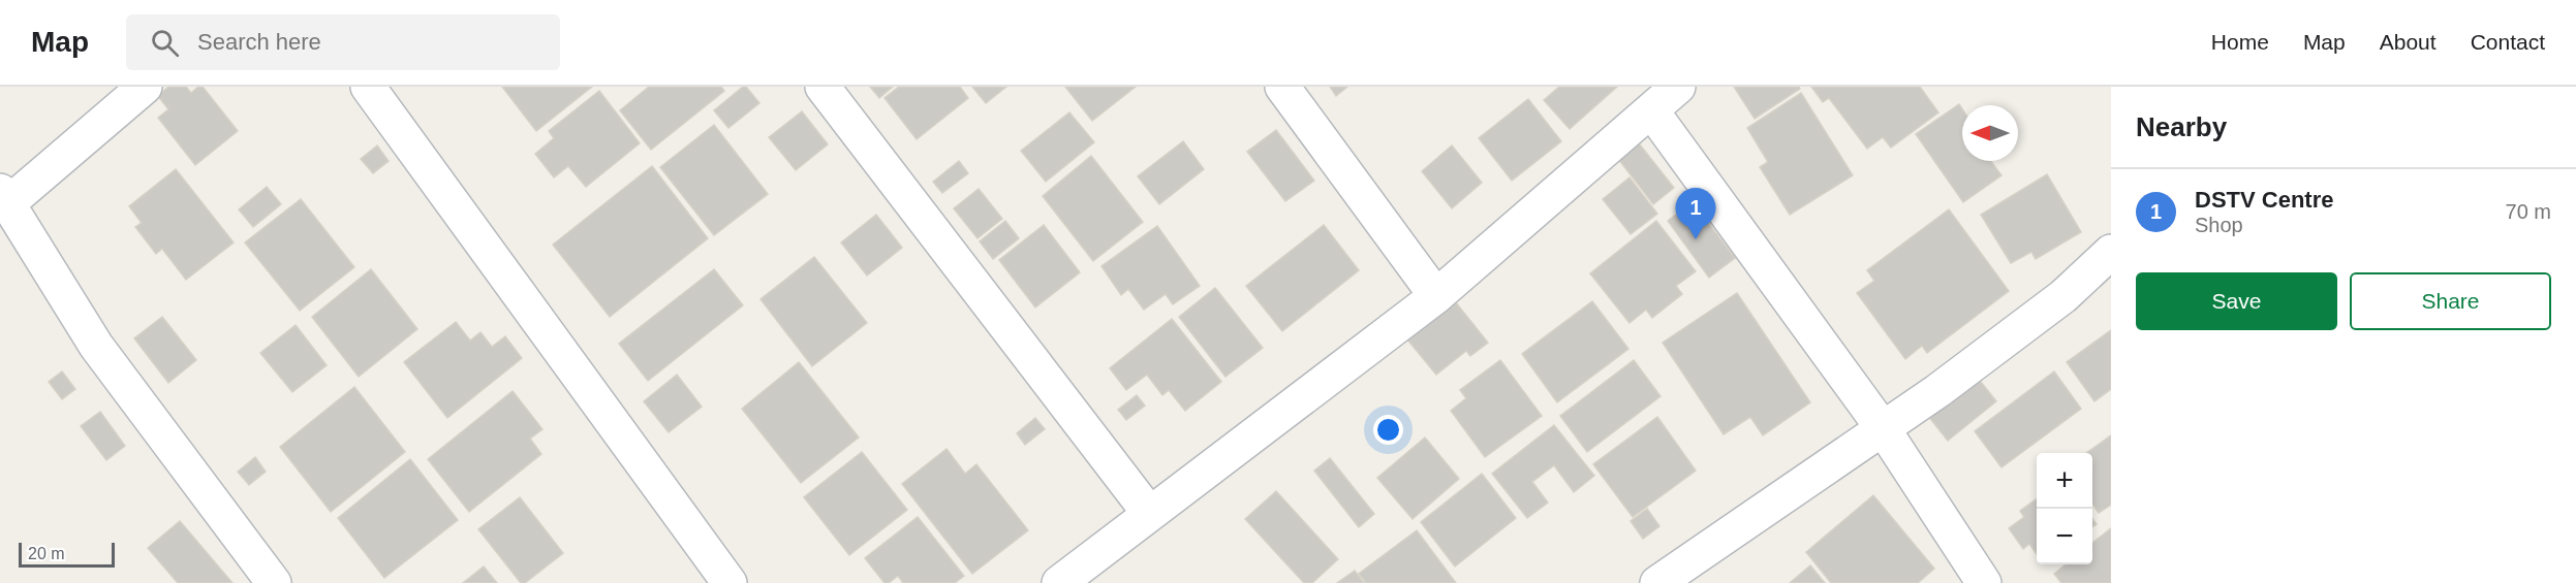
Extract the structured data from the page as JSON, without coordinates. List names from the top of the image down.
{
  "scale_bar": "20 m",
  "north": "left",
  "page": {
    "header": "Map",
    "search": "Search here",
    "nav": [
      "Home",
      "Map",
      "About",
      "Contact"
    ],
    "heading": "Nearby",
    "list": [
      {
        "mark": "1",
        "name": "DSTV Centre",
        "note": "Shop",
        "value": "70 m"
      }
    ],
    "pins": "1",
    "buttons": ["Save", "Share"],
    "map_buttons": ["+", "−"],
    "scale": "20 m"
  }
}
